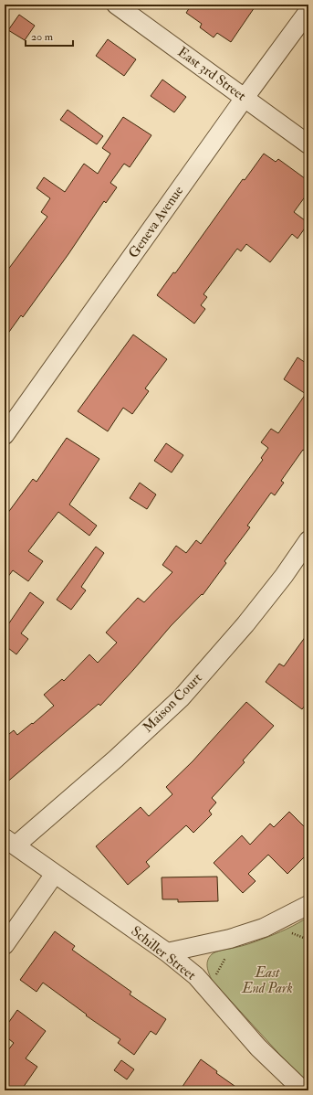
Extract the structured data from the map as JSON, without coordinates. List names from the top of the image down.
{
  "streets": {
    "street": [
      "East 3rd Street",
      "Geneva Avenue",
      "Maison Court",
      "Schiller Street"
    ]
  },
  "crossings": [
    ["East 3rd Street", "Geneva Avenue"],
    ["Maison Court", "Schiller Street"]
  ],
  "parks": ["East End Park"],
  "scale_bar": "20 m"
}
